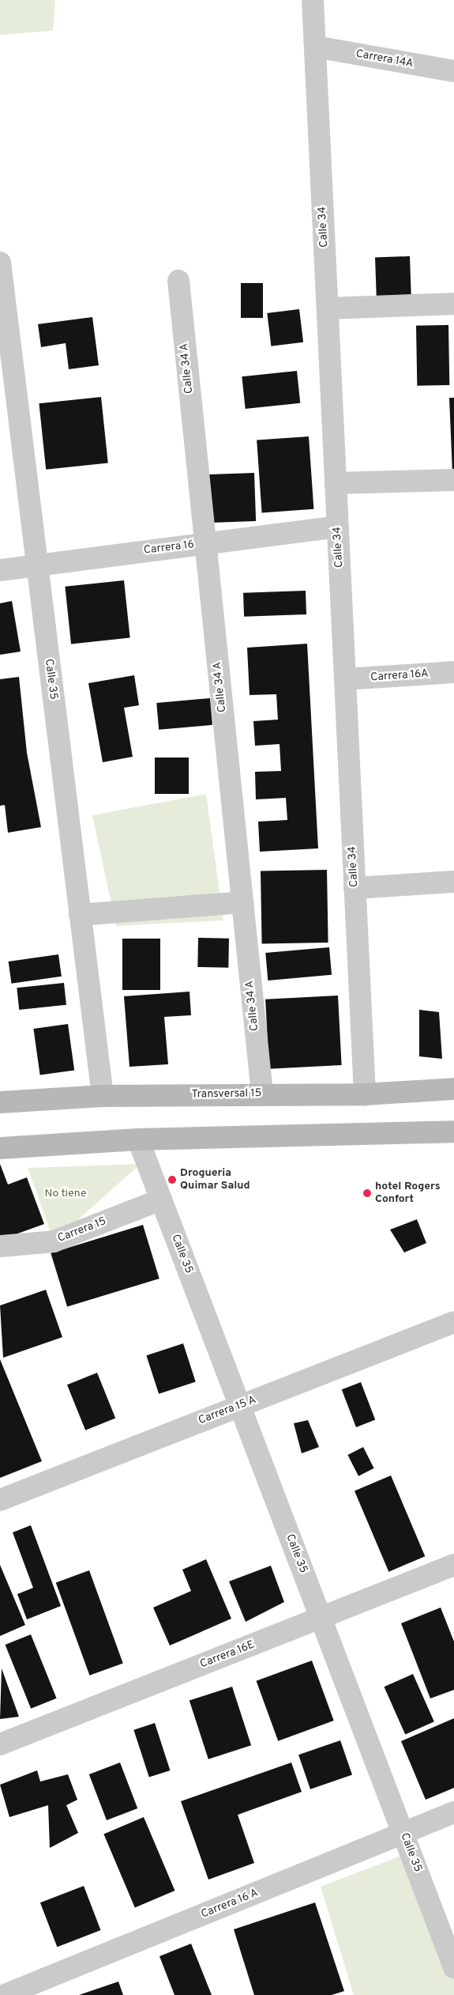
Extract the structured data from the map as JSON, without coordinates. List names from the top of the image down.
{
  "streets": {
    "street": [
      "Carrera 14A",
      "Calle 34",
      "Calle 34 A",
      "Carrera 16",
      "Carrera 16A",
      "Calle 35",
      "Transversal 15",
      "Carrera 15",
      "Carrera 15 A",
      "Carrera 16E",
      "Carrera 16 A"
    ]
  },
  "crossings": [
    ["Carrera 14A", "Calle 34"],
    ["Calle 34", "Carrera 16"],
    ["Calle 34", "Carrera 16A"],
    ["Calle 34", "Transversal 15"],
    ["Calle 34 A", "Carrera 16"],
    ["Calle 34 A", "Transversal 15"],
    ["Carrera 16", "Calle 35"],
    ["Calle 35", "Transversal 15"],
    ["Calle 35", "Carrera 15"],
    ["Calle 35", "Carrera 15 A"],
    ["Calle 35", "Carrera 16E"],
    ["Calle 35", "Carrera 16 A"]
  ],
  "parks": ["No tiene"],
  "places": ["Drogueria Quimar Salud", "hotel Rogers Confort"]
}
